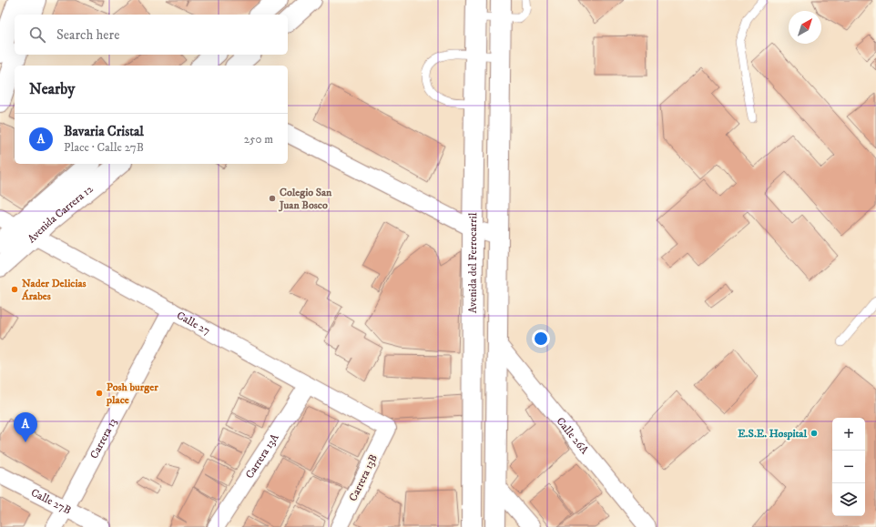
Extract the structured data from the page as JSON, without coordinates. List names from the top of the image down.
{
  "streets": {
    "main road": ["Avenida Carrera 12", "Avenida del Ferrocarril"],
    "street": [
      "Calle 27",
      "Calle 26A",
      "Carrera 13",
      "Carrera 13A",
      "Carrera 13B",
      "Calle 27B"
    ]
  },
  "crossings": [
    ["Avenida Carrera 12", "Calle 27"],
    ["Calle 27", "Carrera 13"],
    ["Calle 27", "Carrera 13A"],
    ["Calle 27", "Carrera 13B"],
    ["Carrera 13", "Calle 27B"]
  ],
  "places": [
    "Colegio San Juan Bosco",
    "Nader Delicias Árabes",
    "Posh burger place",
    "E.S.E. Hospital"
  ],
  "north": "top right",
  "page": {
    "search": "Search here",
    "heading": "Nearby",
    "list": [
      {
        "mark": "A",
        "name": "Bavaria Cristal",
        "note": "Place · Calle 27B",
        "value": "250 m"
      }
    ],
    "pins": "A",
    "map_buttons": ["+", "−"]
  }
}
